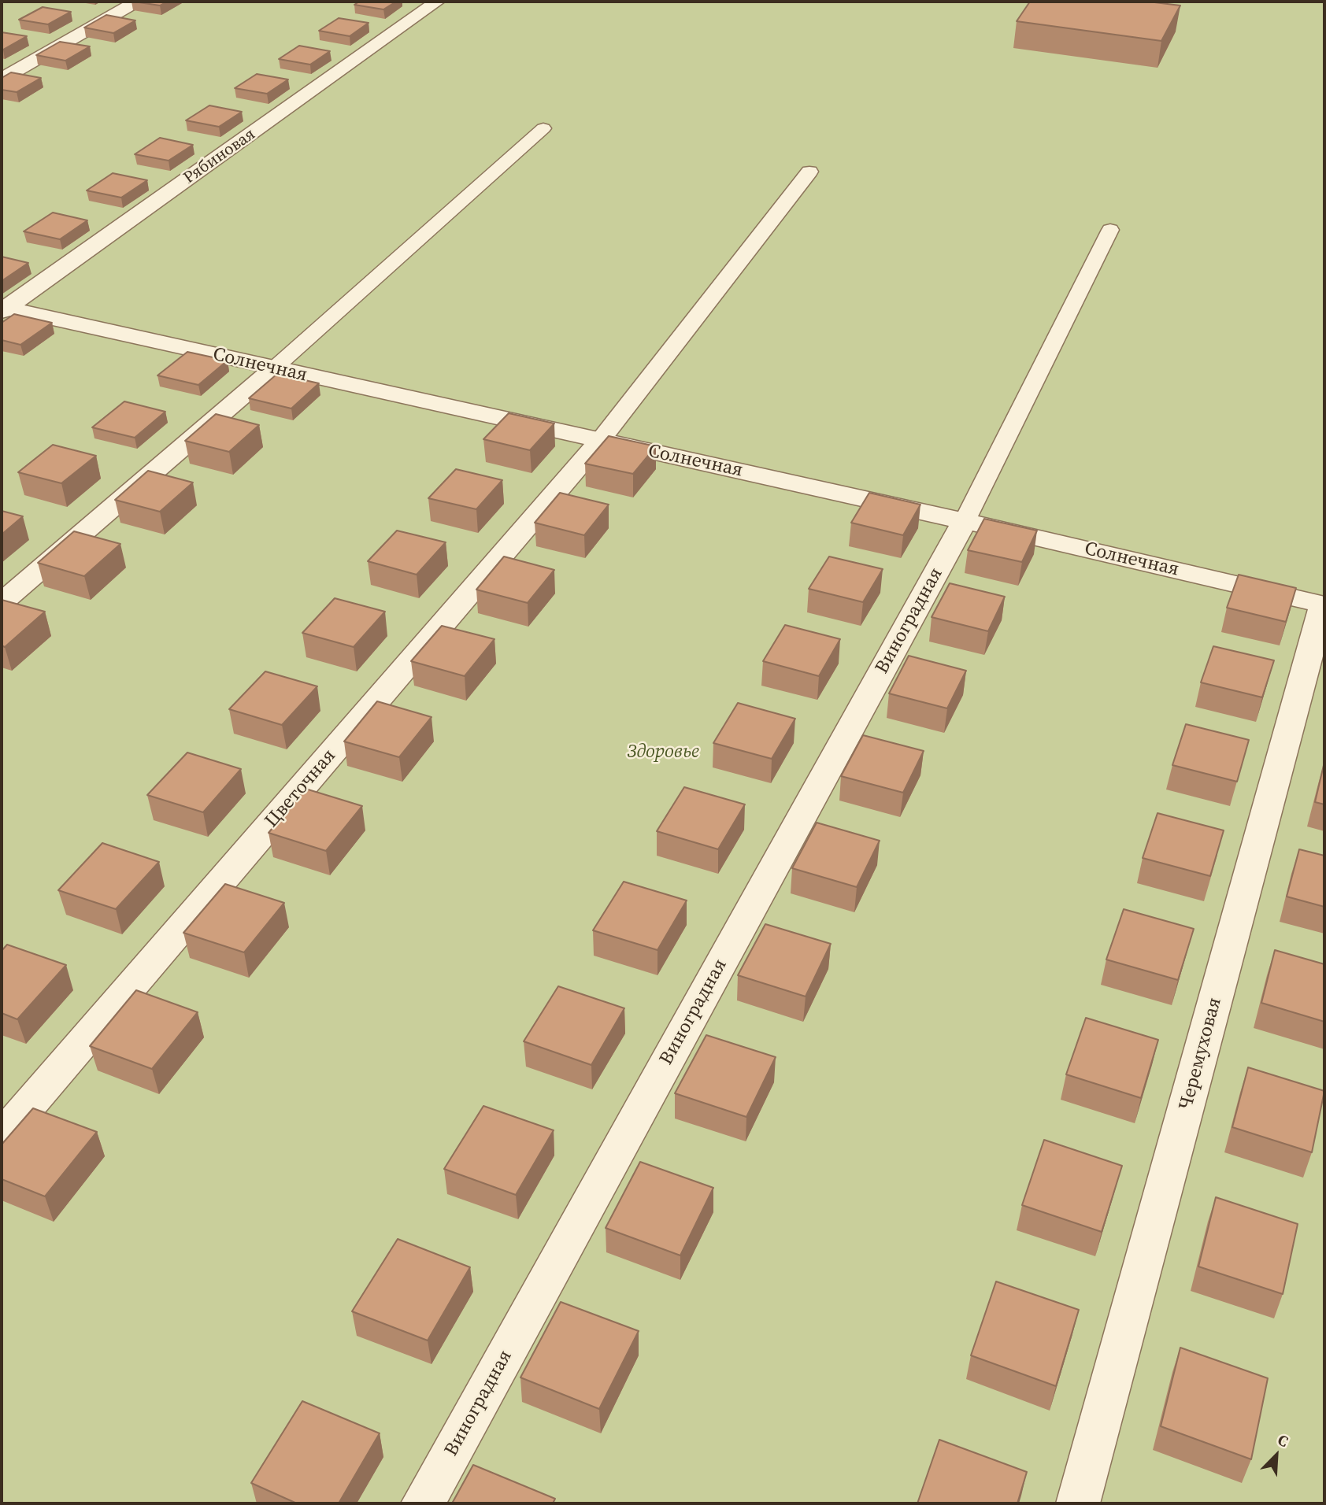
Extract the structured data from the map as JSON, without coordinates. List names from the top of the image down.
{
  "streets": {
    "street": [
      "Рябиновая",
      "Солнечная",
      "Виноградная",
      "Цветочная",
      "Черемуховая"
    ]
  },
  "crossings": [
    ["Рябиновая", "Солнечная"],
    ["Солнечная", "Виноградная"],
    ["Солнечная", "Цветочная"],
    ["Солнечная", "Черемуховая"]
  ],
  "parks": ["Здоровье"],
  "north": "top right"
}
